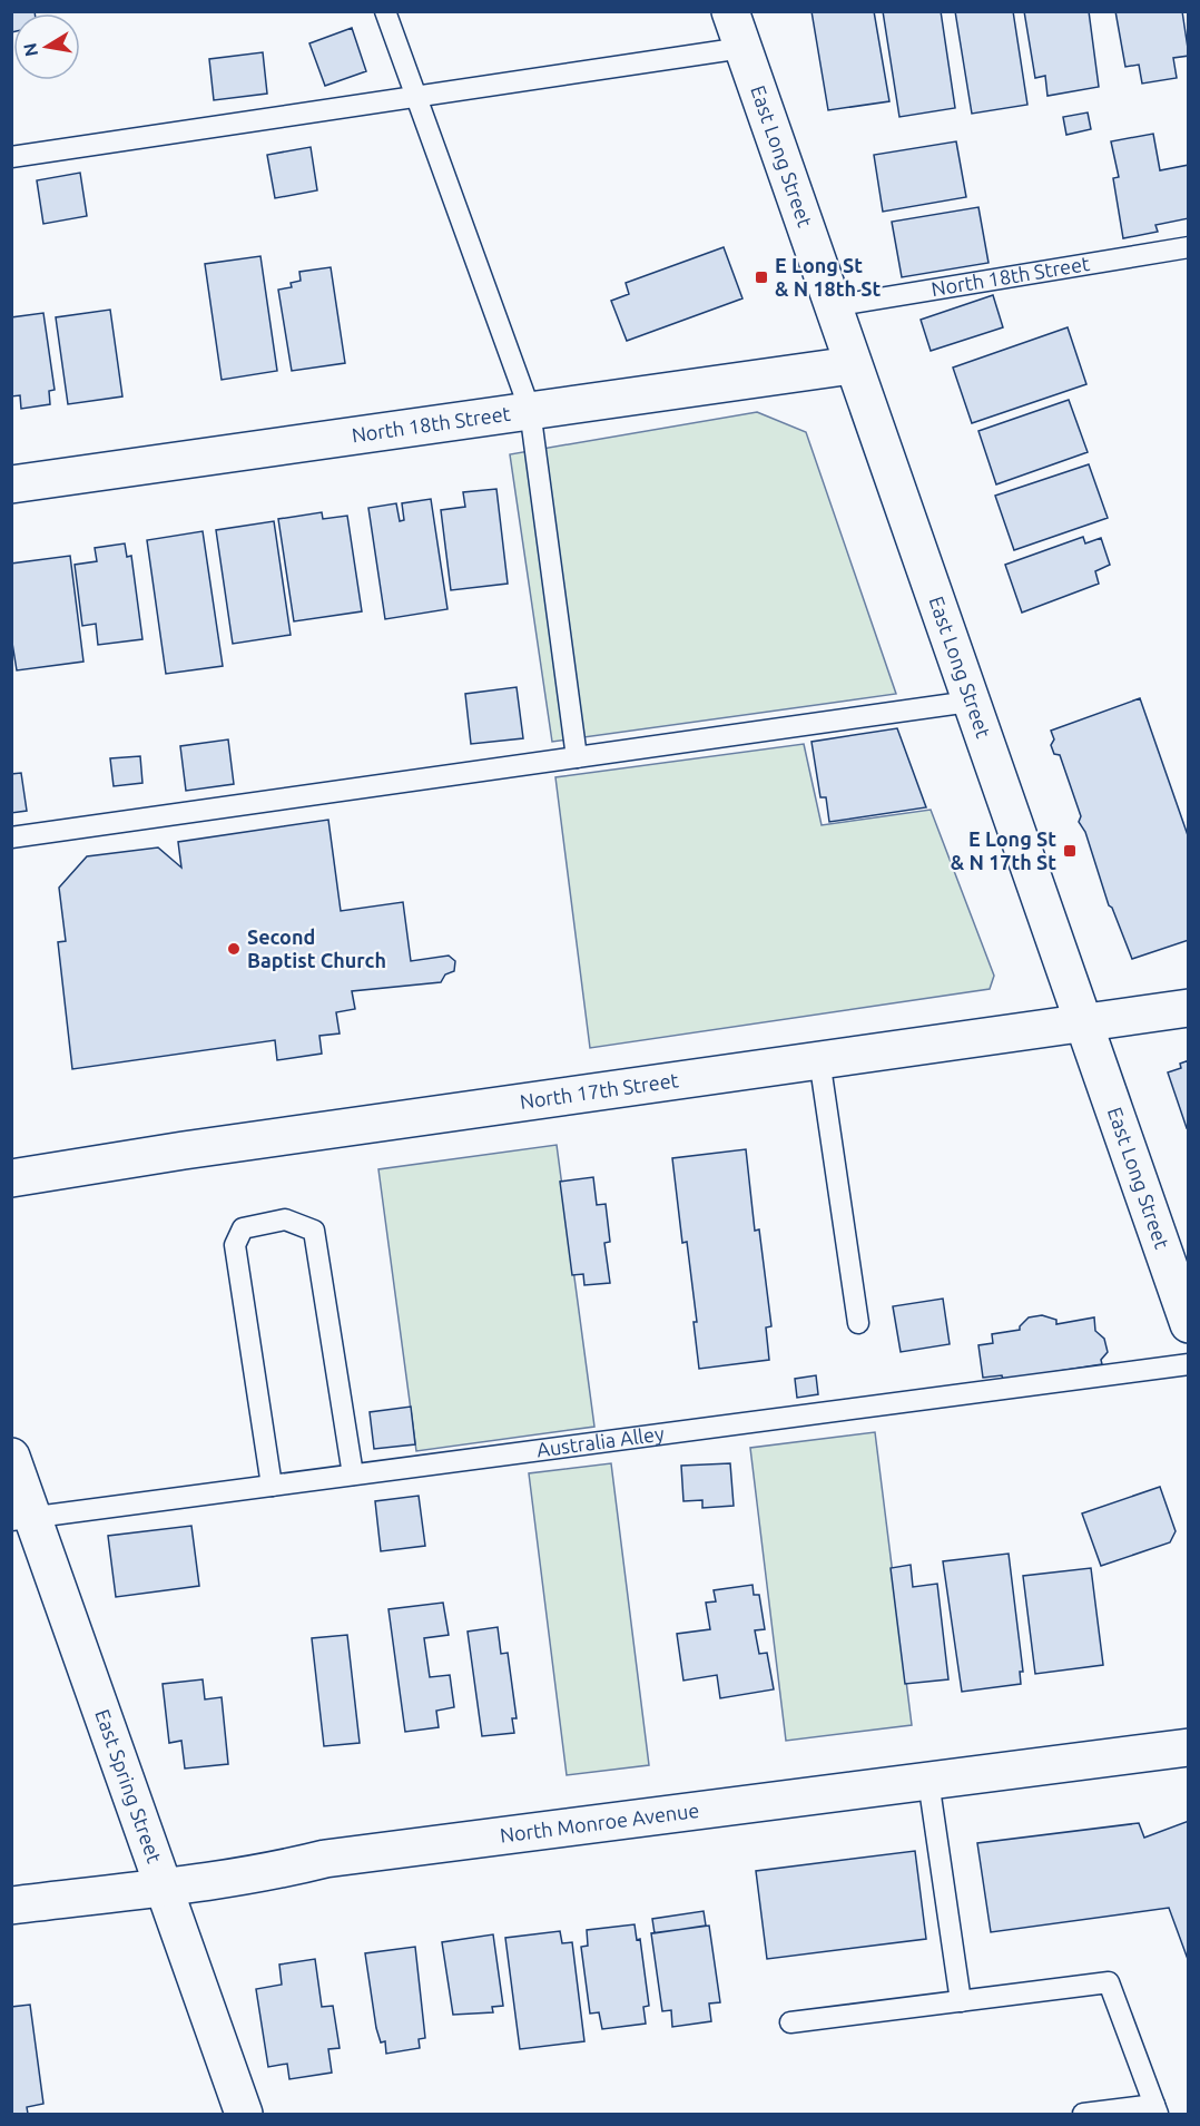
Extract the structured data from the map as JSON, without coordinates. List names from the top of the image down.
{
  "streets": {
    "street": [
      "East Long Street",
      "North 18th Street",
      "North 17th Street",
      "East Spring Street",
      "North Monroe Avenue"
    ],
    "lane": ["Australia Alley"]
  },
  "crossings": [
    ["East Long Street", "North 18th Street"],
    ["East Long Street", "North 17th Street"],
    ["Australia Alley", "East Spring Street"],
    ["East Spring Street", "North Monroe Avenue"]
  ],
  "places": {
    "transit": ["E Long St & N 18th St", "E Long St & N 17th St"],
    "other": ["Second Baptist Church"]
  },
  "north": "left"
}
